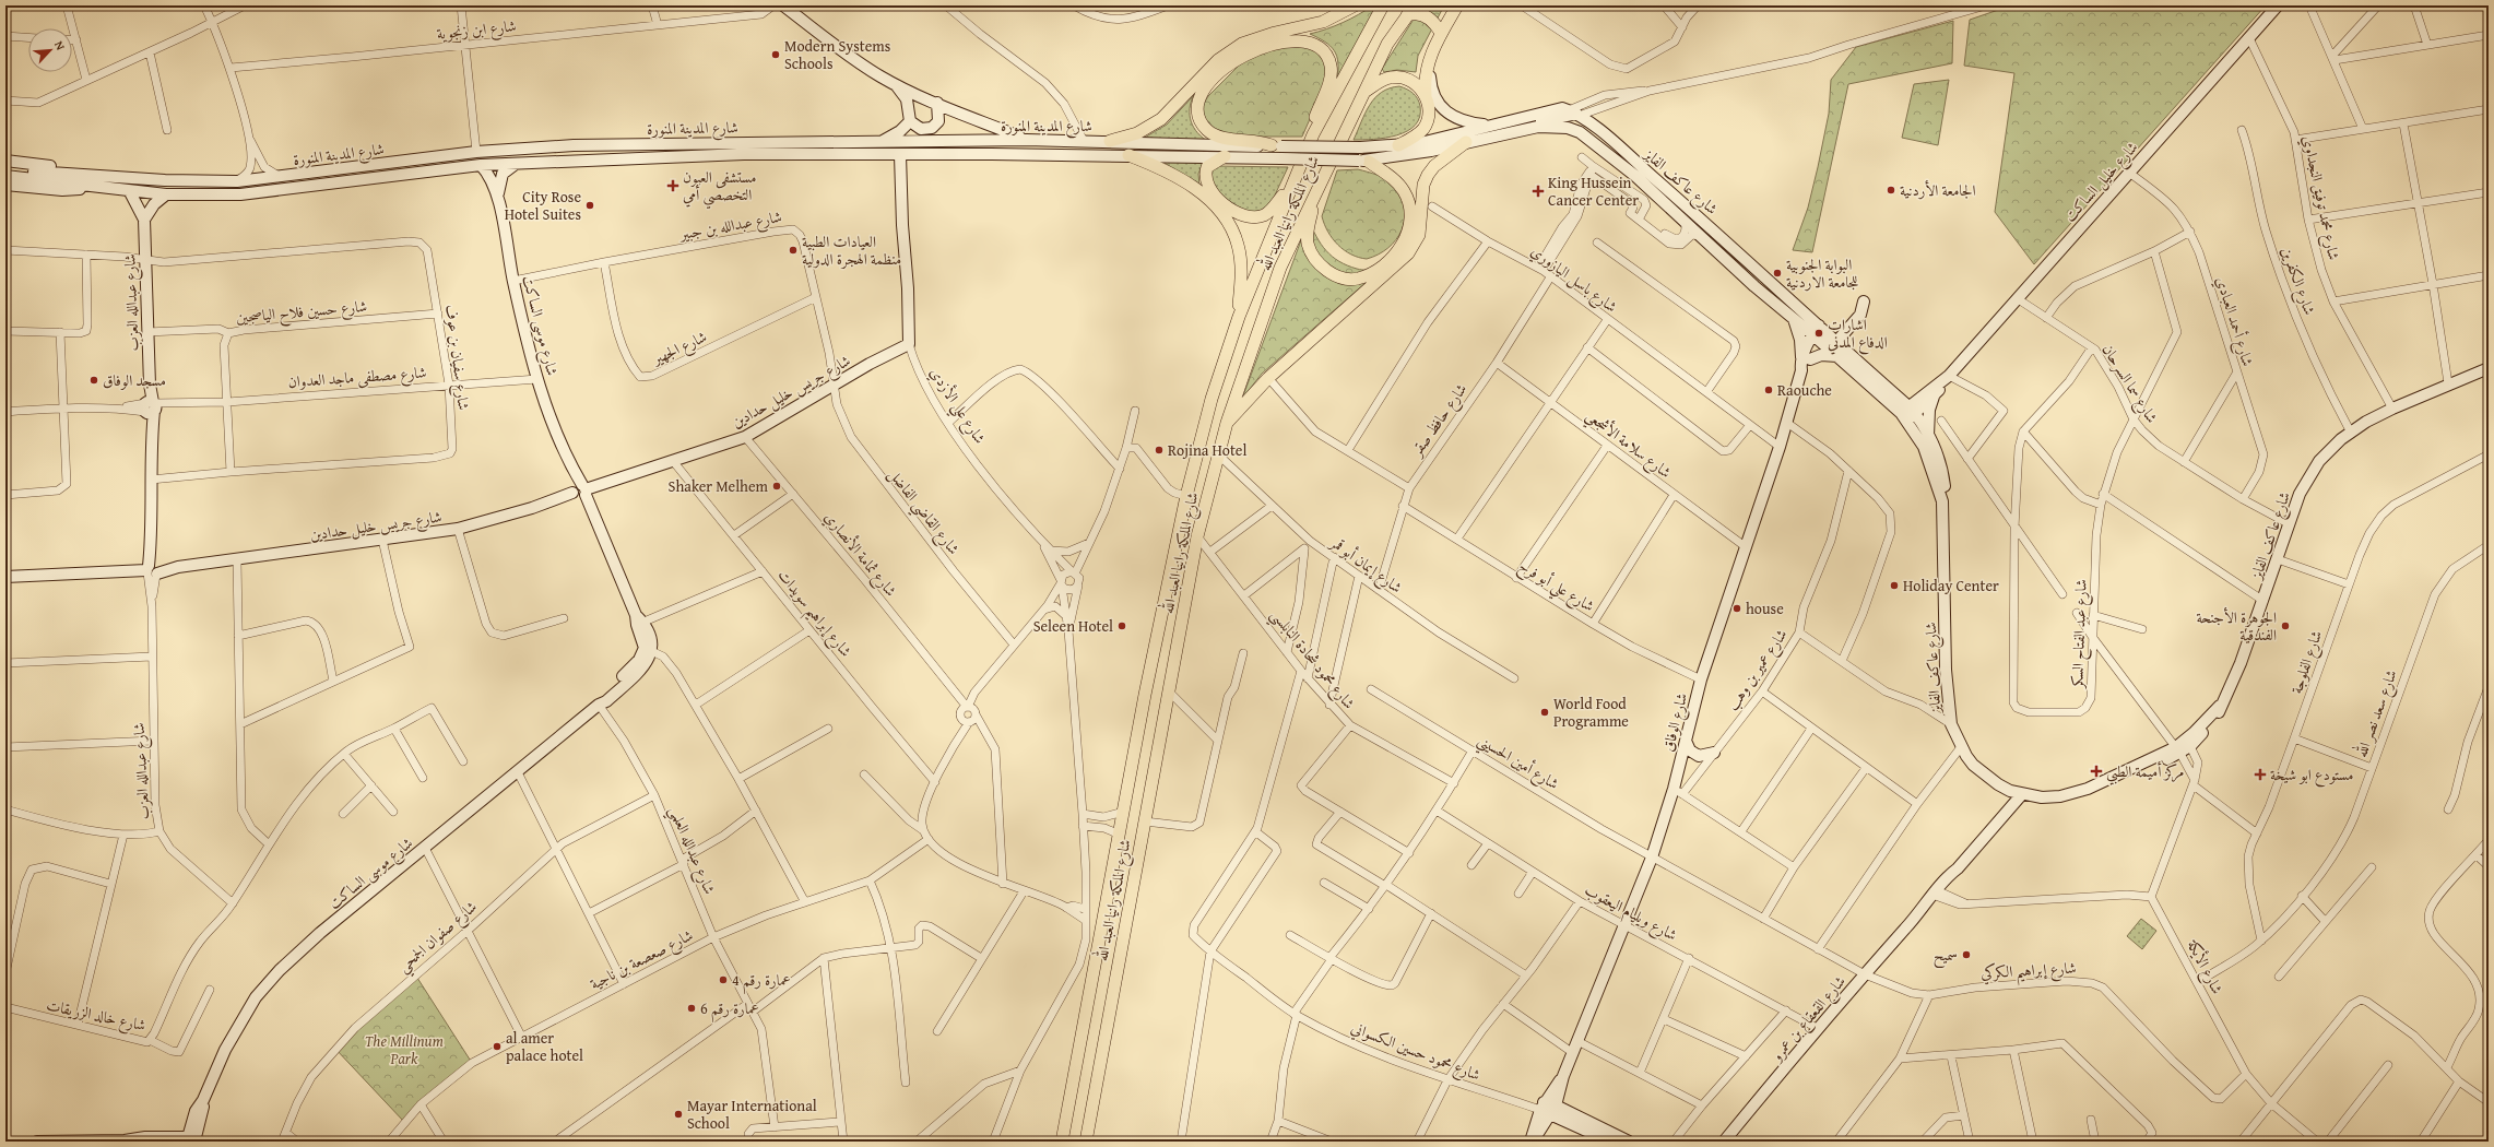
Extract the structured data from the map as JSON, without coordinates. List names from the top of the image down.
{
  "streets": {
    "main road": [
      "شارع المدينة المنورة",
      "شارع عاكف الفايز",
      "شارع خليل الساكت",
      "شارع الملكة رانيا العبد الله",
      "شارع عبدالله العزب",
      "شارع موسى الساكت",
      "شارع جريس خليل حدادين",
      "شارع علي الأزدي",
      "شارع الوفاق",
      "شارع القعقاع بن عمرو"
    ],
    "street": [
      "شارع ابن زنجوية",
      "شارع محمد توفيق النجداوي",
      "شارع عبدالله بن جبير",
      "شارع باسل اليازوري",
      "شارع الكفرين",
      "شارع حسين فلاح الياصجين",
      "شارع أحمد العبادي",
      "شارع الجهير",
      "شارع سفيان بن عوف",
      "شارع مصطفى ماجد العدوان",
      "شارع سما السرحان",
      "شارع حافظ صقر",
      "شارع سلامة الأشجعي",
      "شارع القاضي الفاضل",
      "شارع ثمامة الأنصاري",
      "شارع إيمان أبو قمر",
      "شارع علي أبو فرح",
      "شارع إبراهيم سويدات",
      "شارع عبد الفتاح السكر",
      "شارع محمود شحادة النابلسي",
      "شارع الفلوجة",
      "شارع عمير بن وهب",
      "شارع سعد نصر الله",
      "شارع أمين الحسيني",
      "شارع عبدالله العلمي",
      "شارع ويليام اليعقوب",
      "شارع صفوان الجمحي",
      "شارع صعصعة بن ناجية",
      "شارع الأيكة",
      "شارع إبراهيم الكركي",
      "شارع خالد الزريقات",
      "شارع محمود حسين الكسواني"
    ]
  },
  "crossings": [
    ["شارع المدينة المنورة", "شارع عاكف الفايز"],
    ["شارع المدينة المنورة", "شارع عبدالله العزب"],
    ["شارع المدينة المنورة", "شارع موسى الساكت"],
    ["شارع المدينة المنورة", "شارع علي الأزدي"],
    ["شارع عاكف الفايز", "شارع خليل الساكت"],
    ["شارع عاكف الفايز", "شارع محمد توفيق النجداوي"],
    ["شارع عاكف الفايز", "شارع الكفرين"],
    ["شارع عاكف الفايز", "شارع سما السرحان"],
    ["شارع عاكف الفايز", "شارع الوفاق"],
    ["شارع عاكف الفايز", "شارع القعقاع بن عمرو"],
    ["شارع خليل الساكت", "شارع محمد توفيق النجداوي"],
    ["شارع خليل الساكت", "شارع أحمد العبادي"],
    ["شارع خليل الساكت", "شارع سما السرحان"],
    ["شارع الملكة رانيا العبد الله", "شارع إيمان أبو قمر"],
    ["شارع الملكة رانيا العبد الله", "شارع محمود شحادة النابلسي"],
    ["شارع عبدالله بن جبير", "شارع موسى الساكت"],
    ["شارع عبدالله بن جبير", "شارع الجهير"],
    ["شارع عبدالله بن جبير", "شارع جريس خليل حدادين"],
    ["شارع عبدالله بن جبير", "شارع القاضي الفاضل"],
    ["شارع باسل اليازوري", "شارع حافظ صقر"],
    ["شارع باسل اليازوري", "شارع الوفاق"],
    ["شارع عبدالله العزب", "شارع سفيان بن عوف"],
    ["شارع عبدالله العزب", "شارع مصطفى ماجد العدوان"],
    ["شارع عبدالله العزب", "شارع جريس خليل حدادين"],
    ["شارع عبدالله العزب", "شارع خالد الزريقات"],
    ["شارع حسين فلاح الياصجين", "شارع سفيان بن عوف"],
    ["شارع حسين فلاح الياصجين", "شارع مصطفى ماجد العدوان"],
    ["شارع أحمد العبادي", "شارع سما السرحان"],
    ["شارع موسى الساكت", "شارع مصطفى ماجد العدوان"],
    ["شارع موسى الساكت", "شارع جريس خليل حدادين"],
    ["شارع موسى الساكت", "شارع عبدالله العلمي"],
    ["شارع سفيان بن عوف", "شارع مصطفى ماجد العدوان"],
    ["شارع سما السرحان", "شارع عبد الفتاح السكر"],
    ["شارع جريس خليل حدادين", "شارع علي الأزدي"],
    ["شارع جريس خليل حدادين", "شارع القاضي الفاضل"],
    ["شارع جريس خليل حدادين", "شارع ثمامة الأنصاري"],
    ["شارع جريس خليل حدادين", "شارع إبراهيم سويدات"],
    ["شارع حافظ صقر", "شارع سلامة الأشجعي"],
    ["شارع حافظ صقر", "شارع إيمان أبو قمر"],
    ["شارع حافظ صقر", "شارع علي أبو فرح"],
    ["شارع سلامة الأشجعي", "شارع الوفاق"],
    ["شارع علي أبو فرح", "شارع الوفاق"],
    ["شارع الفلوجة", "شارع سعد نصر الله"],
    ["شارع عمير بن وهب", "شارع الوفاق"],
    ["شارع سعد نصر الله", "شارع الأيكة"],
    ["شارع الوفاق", "شارع أمين الحسيني"],
    ["شارع الوفاق", "شارع ويليام اليعقوب"],
    ["شارع الوفاق", "شارع محمود حسين الكسواني"],
    ["شارع أمين الحسيني", "شارع إبراهيم الكركي"],
    ["شارع عبدالله العلمي", "شارع صفوان الجمحي"],
    ["شارع عبدالله العلمي", "شارع صعصعة بن ناجية"],
    ["شارع ويليام اليعقوب", "شارع القعقاع بن عمرو"],
    ["شارع الأيكة", "شارع إبراهيم الكركي"],
    ["شارع إبراهيم الكركي", "شارع القعقاع بن عمرو"]
  ],
  "parks": ["The Millinum Park"],
  "places": {
    "other": [
      "Modern Systems Schools",
      "الجامعة الأردنية",
      "City Rose Hotel Suites",
      "العيادات الطبية منظمة الهجرة الدولية",
      "البوابة الجنوبية للجامعة الاردنية",
      "اشارات الدفاع المدني",
      "مسجد الوفاق",
      "Raouche",
      "Rojina Hotel",
      "Shaker Melhem",
      "Holiday Center",
      "house",
      "Seleen Hotel",
      "الجوهرة الأجنحة الفندقية",
      "World Food Programme",
      "سميح",
      "عمارة رقم 4",
      "عمارة رقم 6",
      "al amer palace hotel",
      "Mayar International School"
    ],
    "health": [
      "مستشفى العيون التخصصي أمي",
      "King Hussein Cancer Center",
      "مركز أميمة الطبي",
      "مستودع ابو شيخة"
    ]
  },
  "north": "top right"
}
